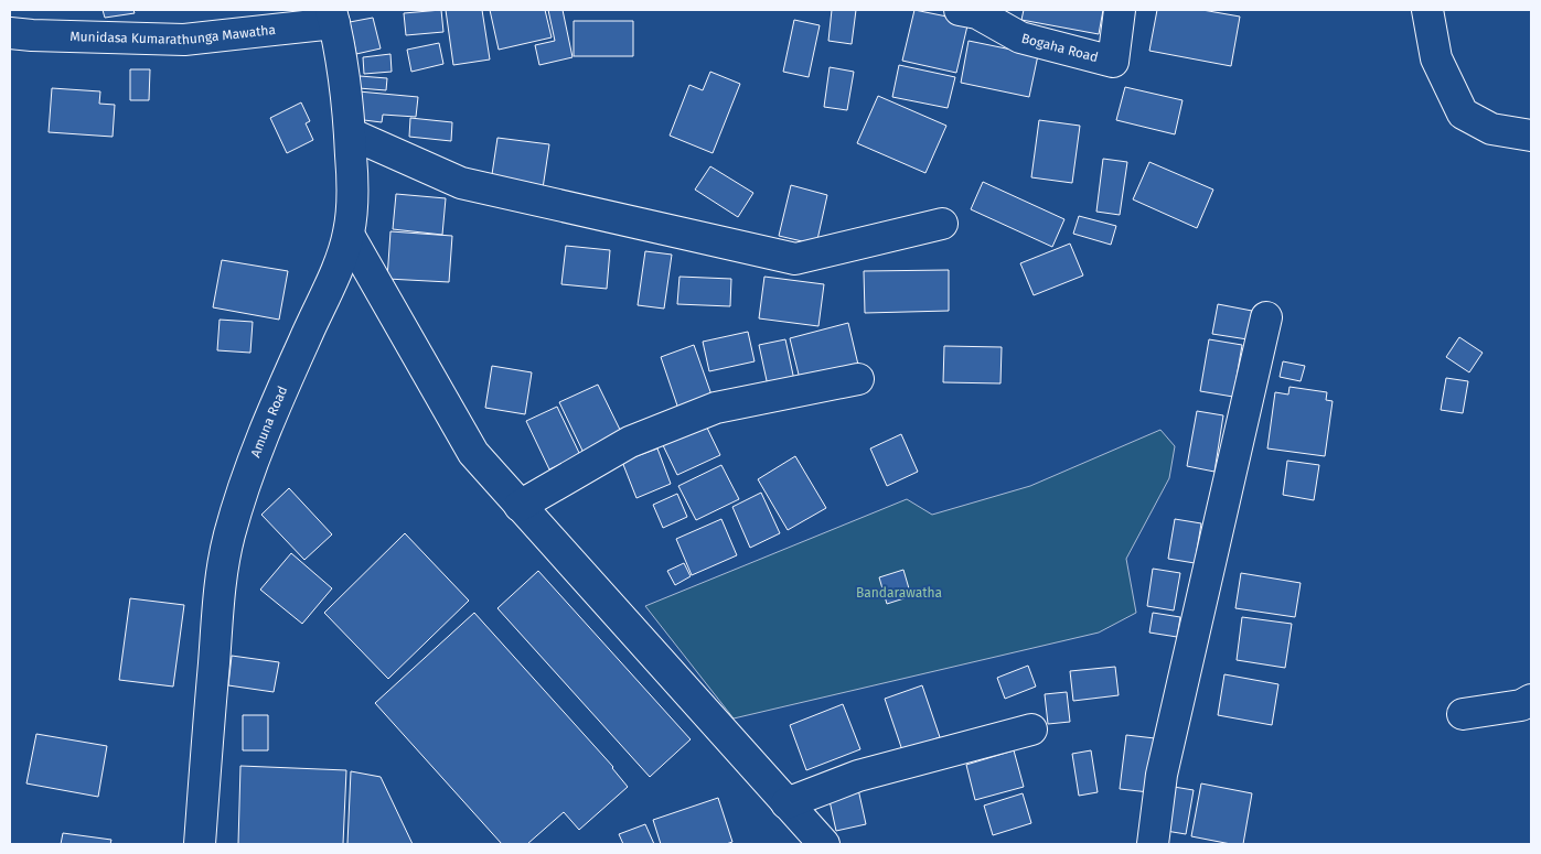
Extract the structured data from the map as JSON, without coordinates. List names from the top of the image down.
{
  "streets": {
    "street": ["Munidasa Kumarathunga Mawatha", "Bogaha Road", "Amuna Road"]
  },
  "crossings": [
    ["Munidasa Kumarathunga Mawatha", "Amuna Road"]
  ],
  "parks": ["Bandarawatha"]
}
